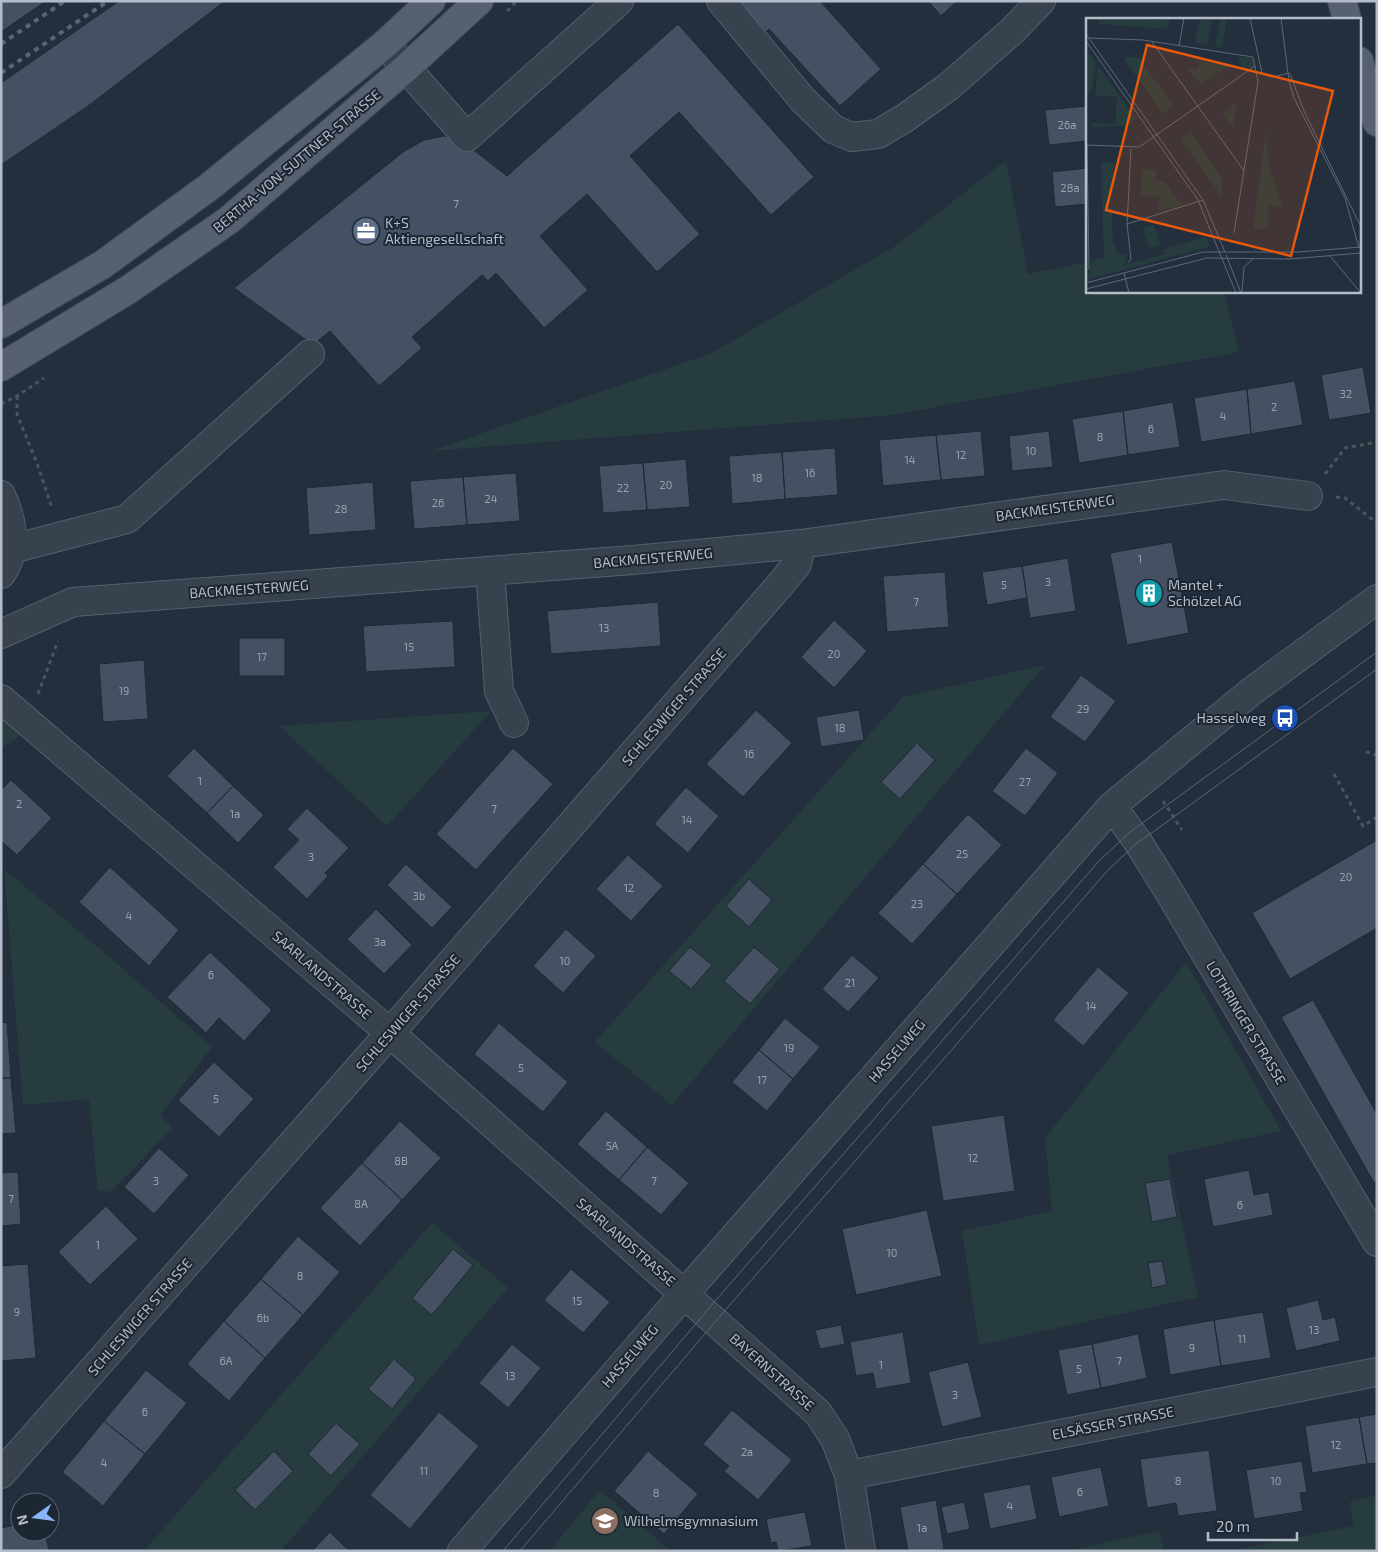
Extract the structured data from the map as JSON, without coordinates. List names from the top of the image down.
{
  "streets": {
    "main road": ["BERTHA-VON-SUTTNER-STRASSE"],
    "street": [
      "BACKMEISTERWEG",
      "SCHLESWIGER STRASSE",
      "SAARLANDSTRASSE",
      "LOTHRINGER STRASSE",
      "HASSELWEG",
      "BAYERNSTRASSE",
      "ELSÄSSER STRASSE"
    ]
  },
  "crossings": [
    ["BACKMEISTERWEG", "SCHLESWIGER STRASSE"],
    ["SCHLESWIGER STRASSE", "SAARLANDSTRASSE"],
    ["SAARLANDSTRASSE", "HASSELWEG"],
    ["SAARLANDSTRASSE", "BAYERNSTRASSE"],
    ["LOTHRINGER STRASSE", "HASSELWEG"],
    ["HASSELWEG", "BAYERNSTRASSE"],
    ["BAYERNSTRASSE", "ELSÄSSER STRASSE"]
  ],
  "places": {
    "office": ["K+S Aktiengesellschaft"],
    "building": ["Mantel + Schölzel AG"],
    "bus stop": ["Hasselweg"],
    "school or university": ["Wilhelmsgymnasium"]
  },
  "house_numbers": [
    "26a",
    "28a",
    "7",
    "32",
    "2",
    "4",
    "6",
    "8",
    "10",
    "12",
    "14",
    "16",
    "18",
    "20",
    "22",
    "24",
    "26",
    "28",
    "1",
    "3",
    "5",
    "7",
    "13",
    "15",
    "20",
    "17",
    "19",
    "29",
    "18",
    "16",
    "1",
    "27",
    "2",
    "7",
    "1a",
    "14",
    "25",
    "3",
    "20",
    "12",
    "3b",
    "23",
    "4",
    "3a",
    "10",
    "6",
    "21",
    "14",
    "19",
    "5",
    "17",
    "5",
    "5A",
    "12",
    "8B",
    "3",
    "7",
    "7",
    "8A",
    "6",
    "1",
    "10",
    "8",
    "15",
    "9",
    "6b",
    "13",
    "11",
    "9",
    "6A",
    "7",
    "1",
    "5",
    "13",
    "3",
    "6",
    "12",
    "2a",
    "4",
    "11",
    "8",
    "10",
    "6",
    "8",
    "4",
    "1a"
  ],
  "scale_bar": "20 m",
  "north": "left"
}
